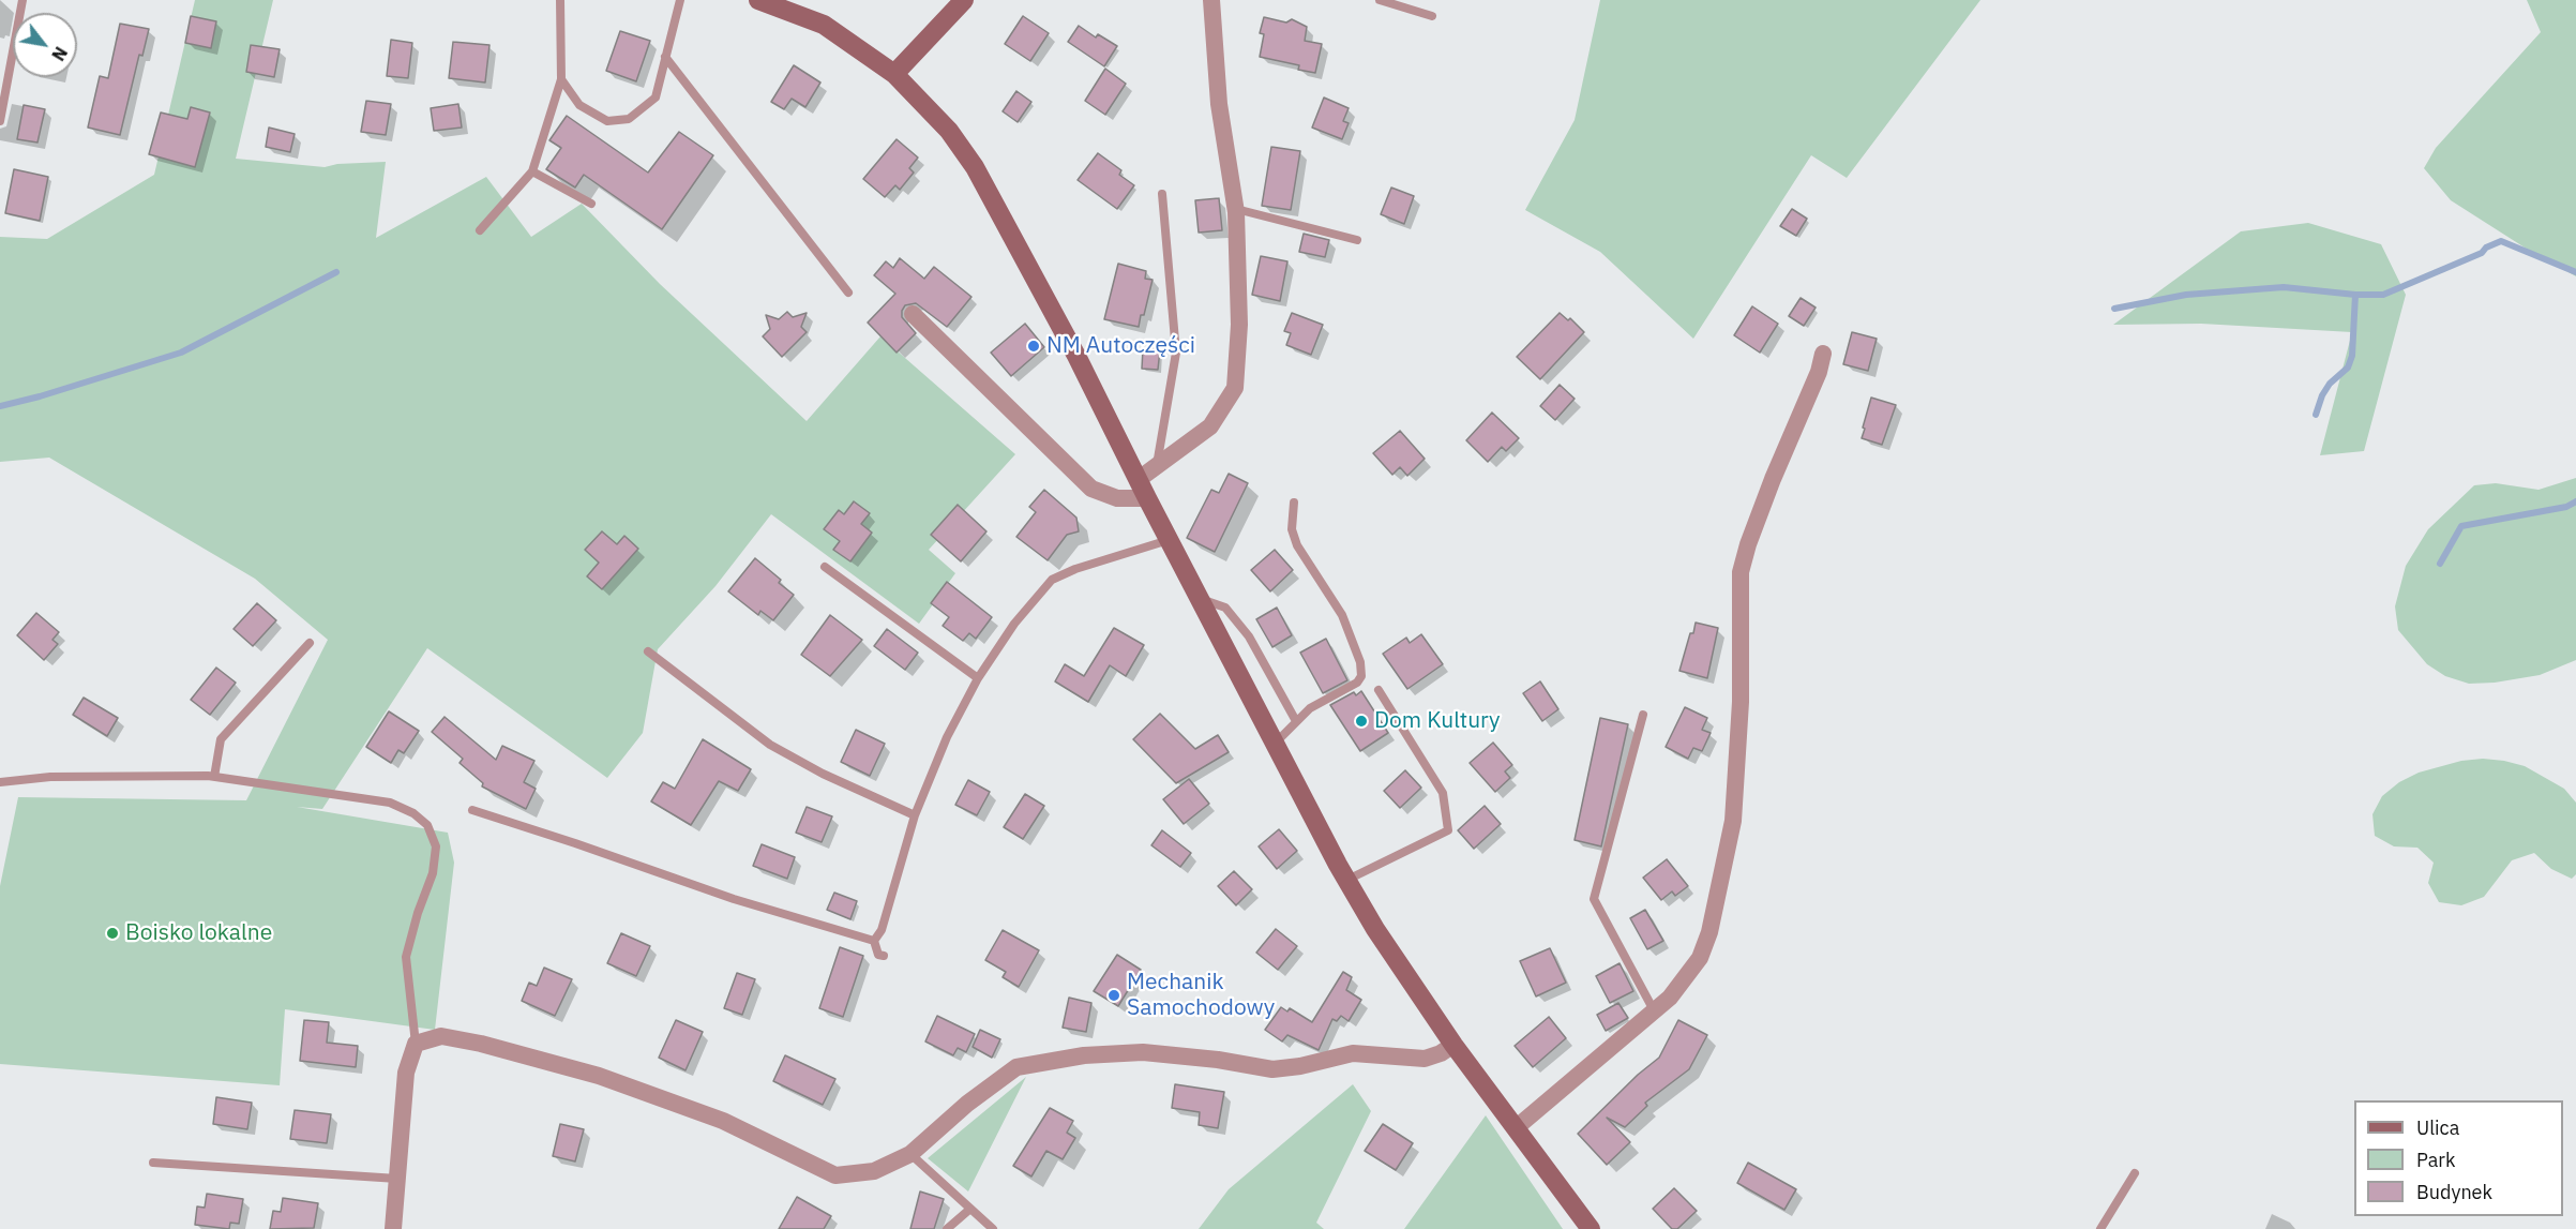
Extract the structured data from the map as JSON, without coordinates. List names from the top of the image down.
{
  "places": [
    "NM Autoczęści",
    "Dom Kultury",
    "Boisko lokalne",
    "Mechanik Samochodowy"
  ],
  "legend": ["Ulica", "Park", "Budynek"],
  "north": "bottom right"
}
